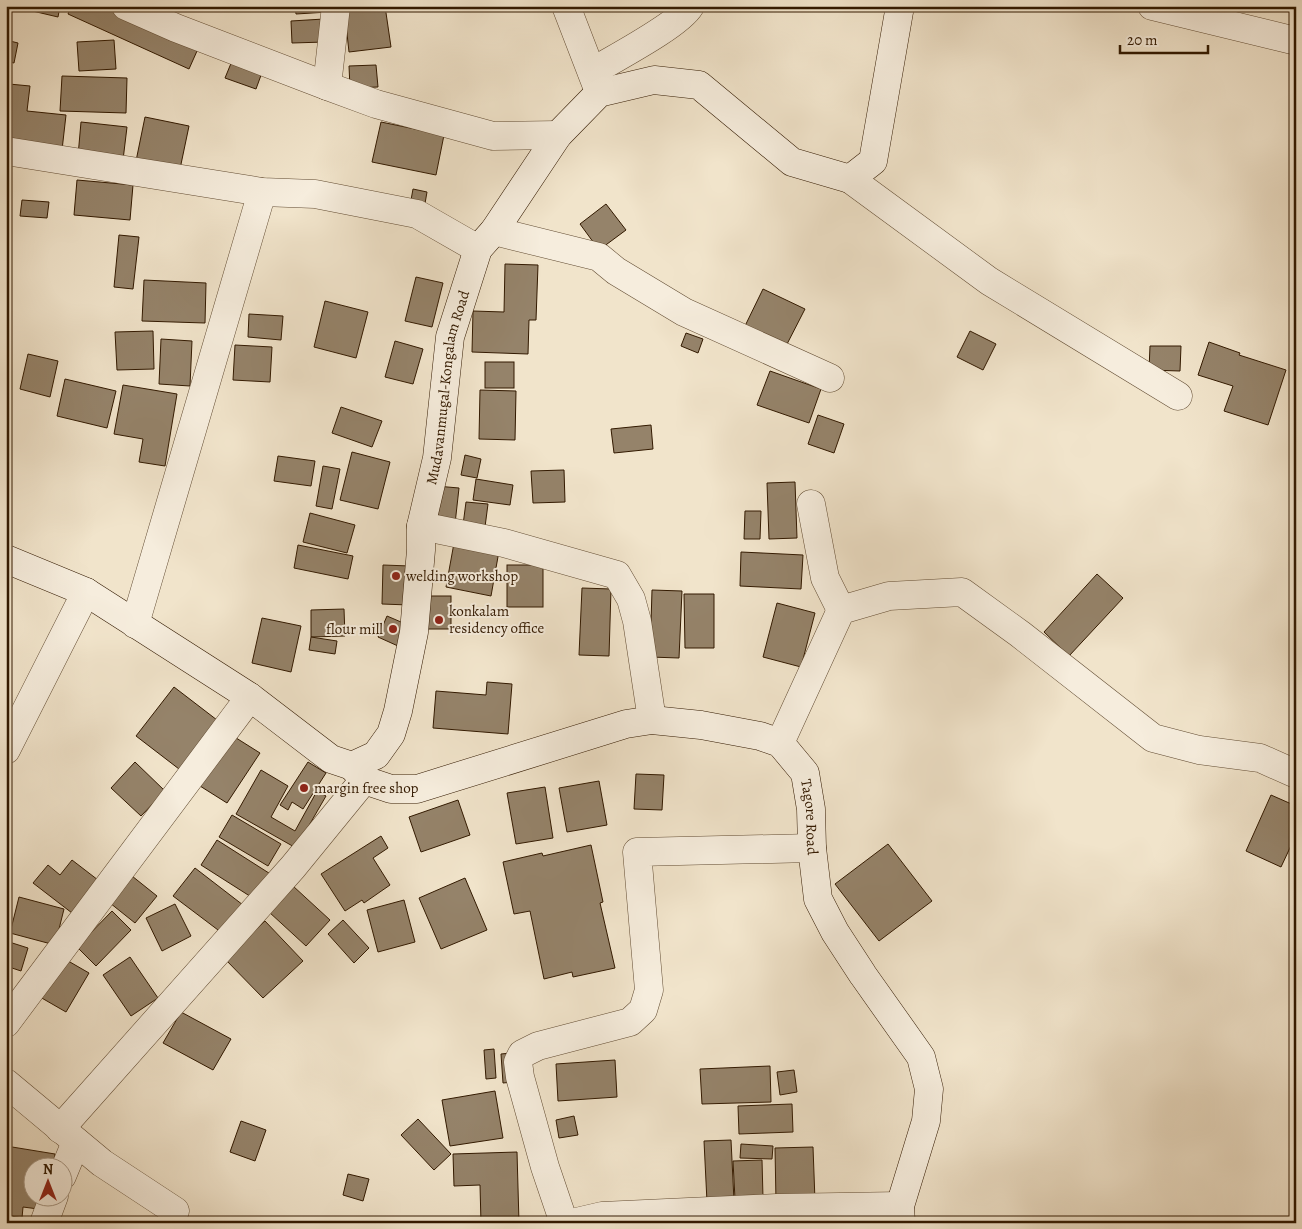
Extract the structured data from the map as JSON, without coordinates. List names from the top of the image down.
{
  "streets": {
    "street": ["Mudavanmugal-Kongalam Road", "Tagore Road"]
  },
  "places": [
    "welding workshop",
    "konkalam residency office",
    "flour mill",
    "margin free shop"
  ],
  "scale_bar": "20 m",
  "north": "top"
}
